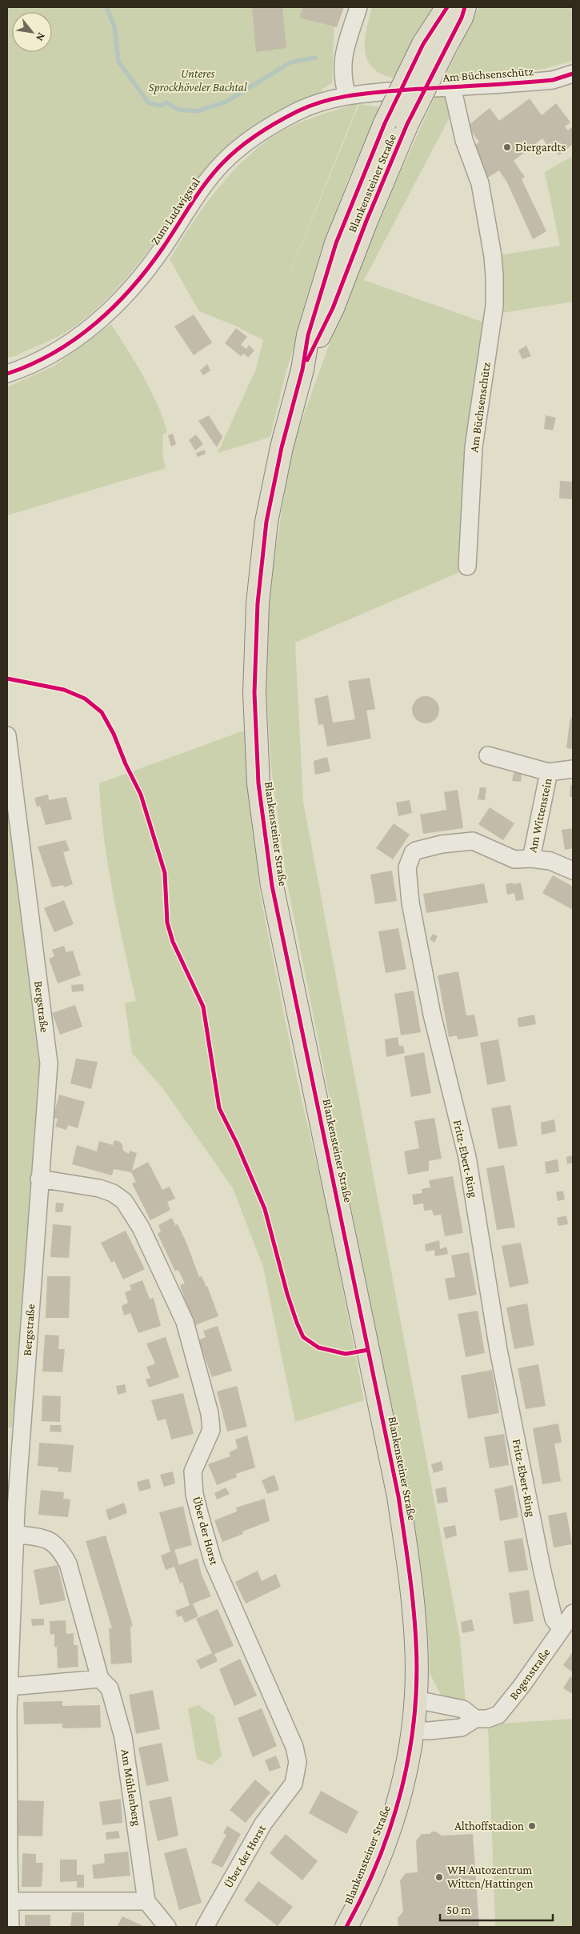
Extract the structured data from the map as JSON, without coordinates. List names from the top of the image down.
{
  "streets": {
    "main road": ["Blankensteiner Straße"],
    "street": [
      "Am Büchsenschütz",
      "Zum Ludwigstal",
      "Am Wittenstein",
      "Bergstraße",
      "Fritz-Ebert-Ring",
      "Über der Horst",
      "Bogenstraße",
      "Am Mühlenberg"
    ]
  },
  "crossings": [
    ["Am Büchsenschütz", "Zum Ludwigstal"],
    ["Blankensteiner Straße", "Bogenstraße"],
    ["Am Wittenstein", "Fritz-Ebert-Ring"],
    ["Bergstraße", "Über der Horst"],
    ["Bergstraße", "Am Mühlenberg"],
    ["Fritz-Ebert-Ring", "Bogenstraße"]
  ],
  "parks": ["Unteres Sprockhöveler Bachtal"],
  "places": ["Diergardts", "Althoffstadion", "WH Autozentrum Witten/Hattingen"],
  "scale_bar": "50 m",
  "north": "bottom right"
}
